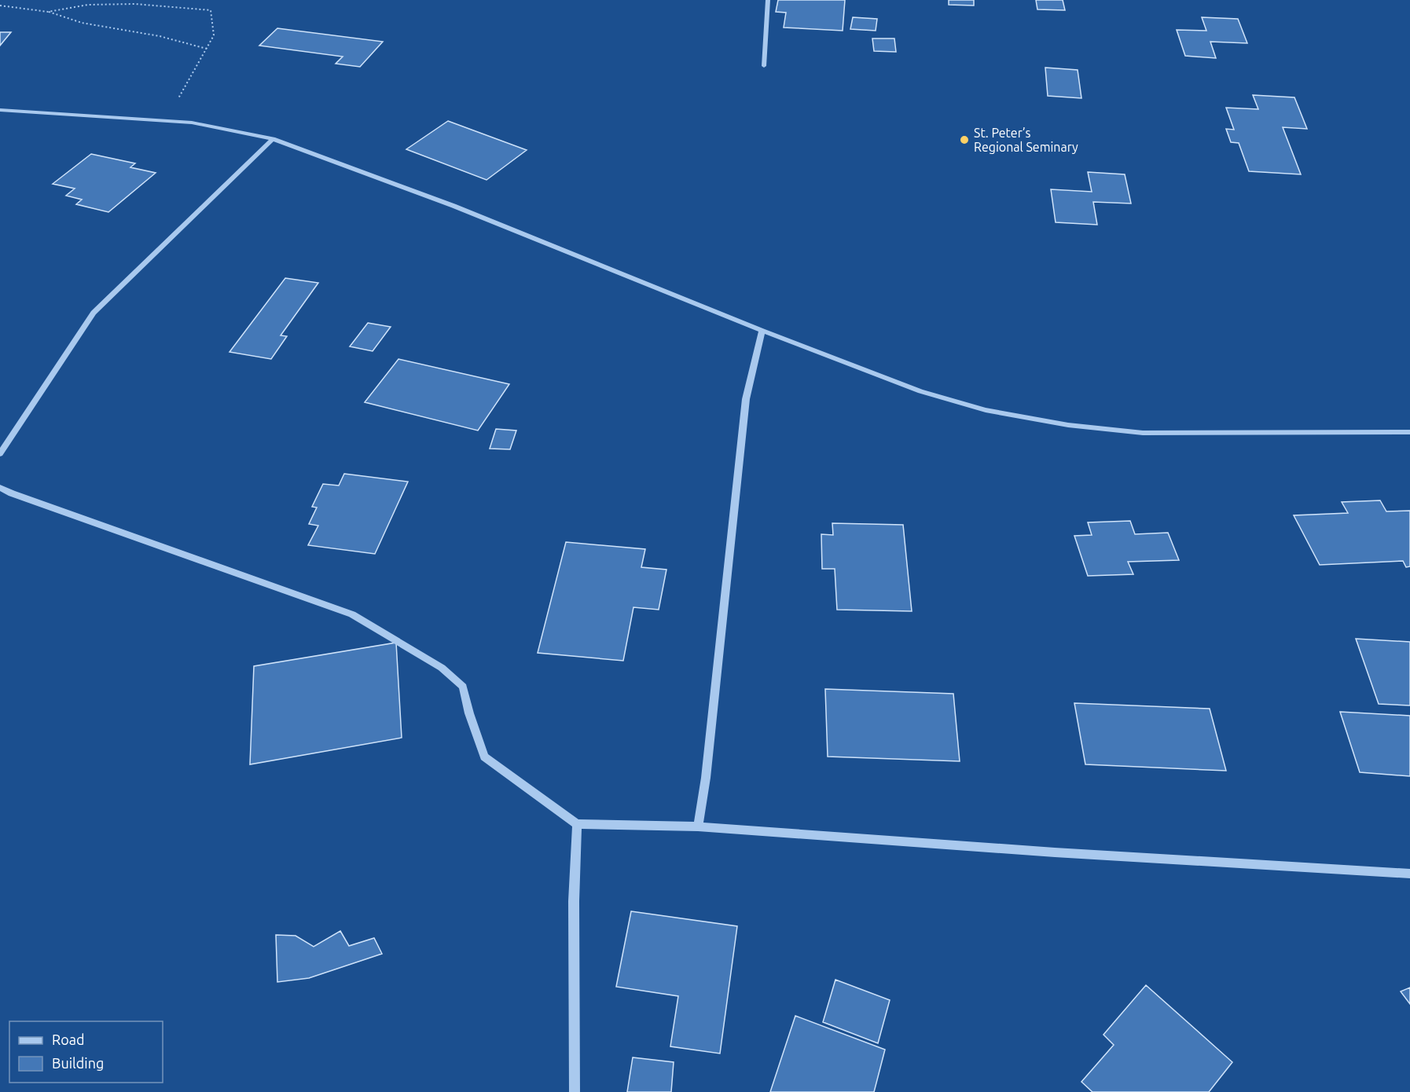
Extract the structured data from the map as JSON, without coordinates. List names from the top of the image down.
{
  "places": ["St. Peter’s Regional Seminary"],
  "legend": ["Road", "Building"]
}
